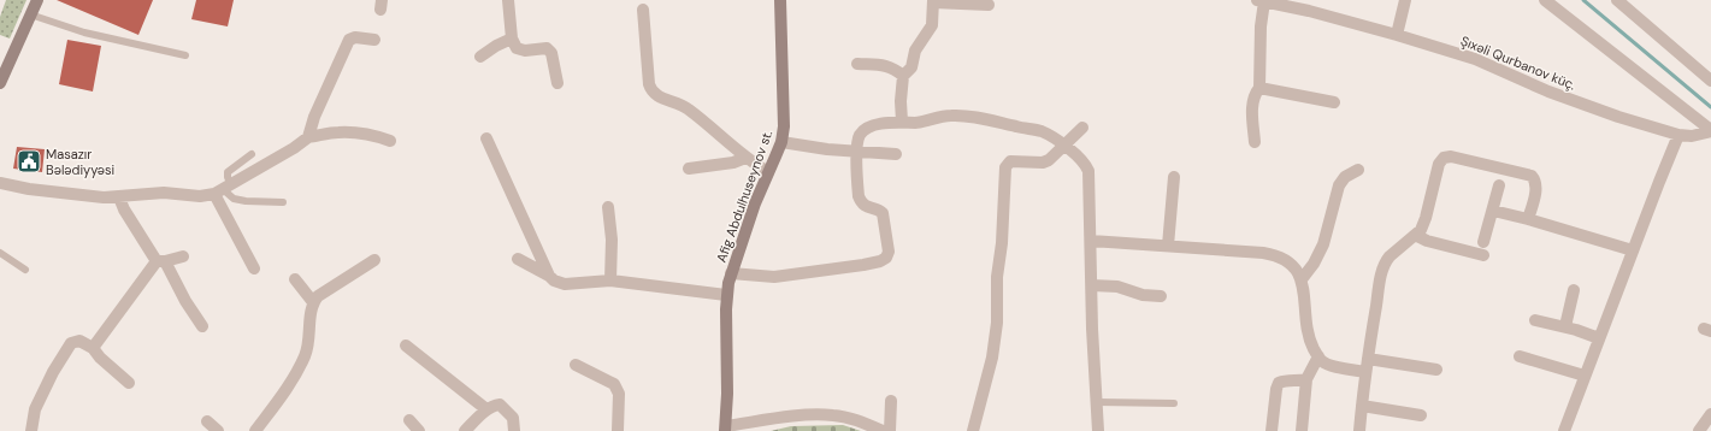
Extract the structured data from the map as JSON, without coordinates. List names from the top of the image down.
{
  "streets": {
    "street": ["Şıxəli Qurbanov küç.", "Afig Abdulhuseynov st."]
  },
  "places": {
    "public building": ["Masazır Bələdiyyəsi"]
  }
}
